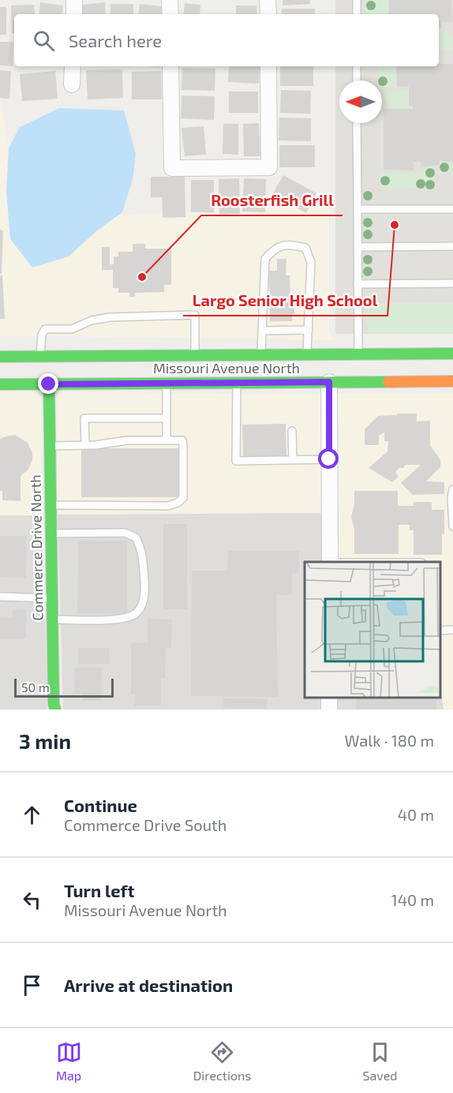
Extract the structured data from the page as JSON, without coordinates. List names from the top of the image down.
{
  "streets": {
    "main road": ["Missouri Avenue North", "Commerce Drive North"]
  },
  "crossings": [
    ["Missouri Avenue North", "Commerce Drive North"]
  ],
  "places": ["Largo Senior High School", "Roosterfish Grill"],
  "scale_bar": "50 m",
  "north": "left",
  "page": {
    "search": "Search here",
    "scale": "50 m",
    "heading": ["3 min", "Walk · 180 m"],
    "list": [
      ["Continue", "Commerce Drive South", "40 m"],
      ["Turn left", "Missouri Avenue North", "140 m"],
      "Arrive at destination"
    ],
    "nav": ["Map", "Directions", "Saved"]
  }
}
